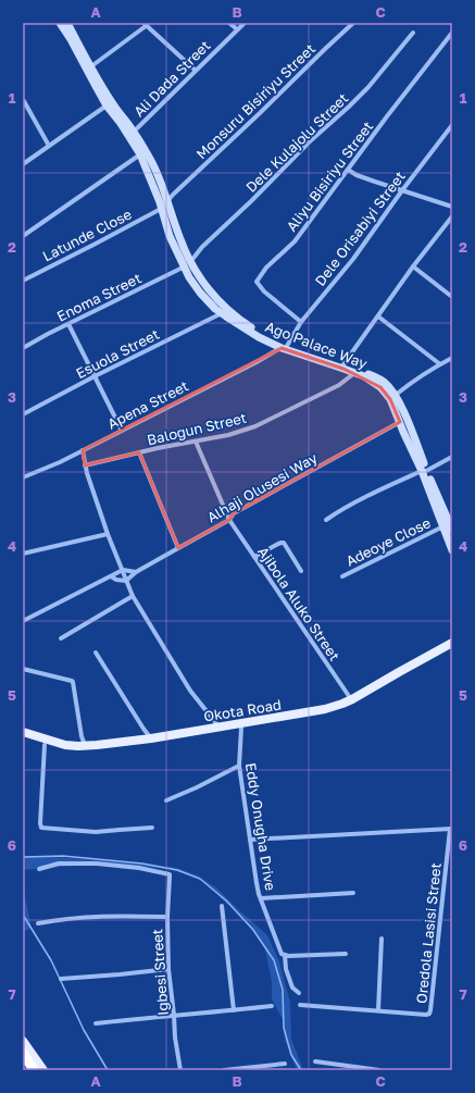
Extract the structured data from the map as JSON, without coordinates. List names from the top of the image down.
{
  "streets": {
    "main road": ["Ago Palace Way", "Okota Road"],
    "street": [
      "Ali Dada Street",
      "Monsuru Bisiriyu Street",
      "Dele Kulajolu Street",
      "Aliyu Bisiriyu Street",
      "Dele Orisabiyi Street",
      "Latunde Close",
      "Enoma Street",
      "Esuola Street",
      "Apena Street",
      "Balogun Street",
      "Alhaji Olusesi Way",
      "Adeoye Close",
      "Ajibola Aluko Street",
      "Eddy Onugha Drive",
      "Oredola Lasisi Street",
      "Igbesi Street"
    ]
  },
  "crossings": [
    ["Ali Dada Street", "Ago Palace Way"],
    ["Monsuru Bisiriyu Street", "Ago Palace Way"],
    ["Dele Kulajolu Street", "Enoma Street"],
    ["Dele Kulajolu Street", "Ago Palace Way"],
    ["Aliyu Bisiriyu Street", "Dele Orisabiyi Street"],
    ["Dele Orisabiyi Street", "Ago Palace Way"],
    ["Dele Orisabiyi Street", "Apena Street"],
    ["Latunde Close", "Ago Palace Way"],
    ["Enoma Street", "Ago Palace Way"],
    ["Ago Palace Way", "Esuola Street"],
    ["Ago Palace Way", "Apena Street"],
    ["Ago Palace Way", "Balogun Street"],
    ["Ago Palace Way", "Alhaji Olusesi Way"],
    ["Ago Palace Way", "Adeoye Close"],
    ["Balogun Street", "Ajibola Aluko Street"],
    ["Alhaji Olusesi Way", "Ajibola Aluko Street"],
    ["Ajibola Aluko Street", "Okota Road"],
    ["Okota Road", "Eddy Onugha Drive"]
  ],
  "grid": {
    "columns": ["A", "B", "C"],
    "rows": [
      "1",
      "2",
      "3",
      "4",
      "5",
      "6",
      "7"
    ]
  }
}
